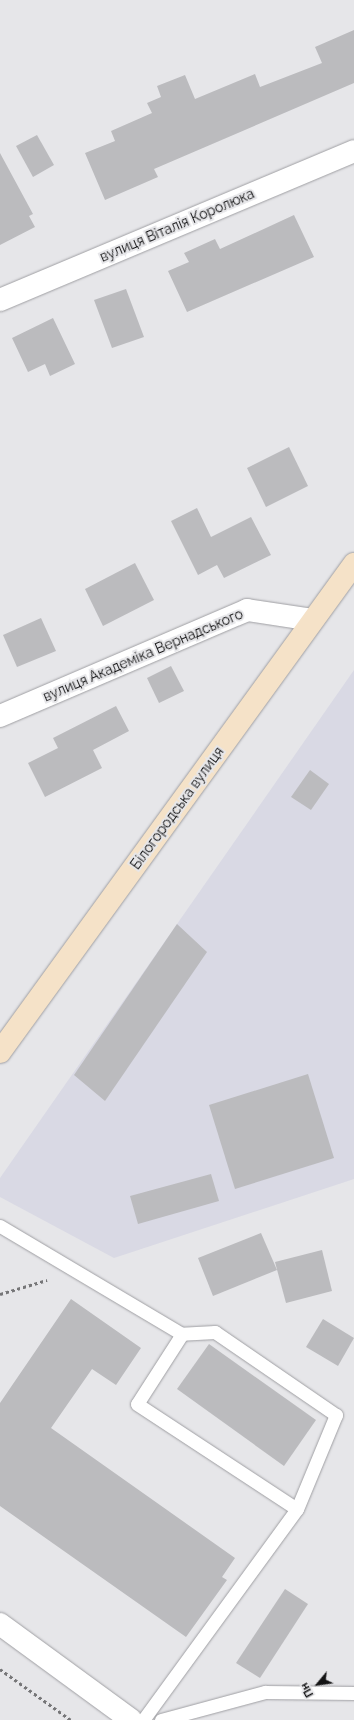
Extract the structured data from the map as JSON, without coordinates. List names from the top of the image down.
{
  "streets": {
    "street": ["вулиця Віталія Королюка", "вулиця Академіка Вернадського", "Білогородська вулиця"]
  },
  "crossings": [
    ["вулиця Академіка Вернадського", "Білогородська вулиця"]
  ],
  "north": "bottom left"
}
